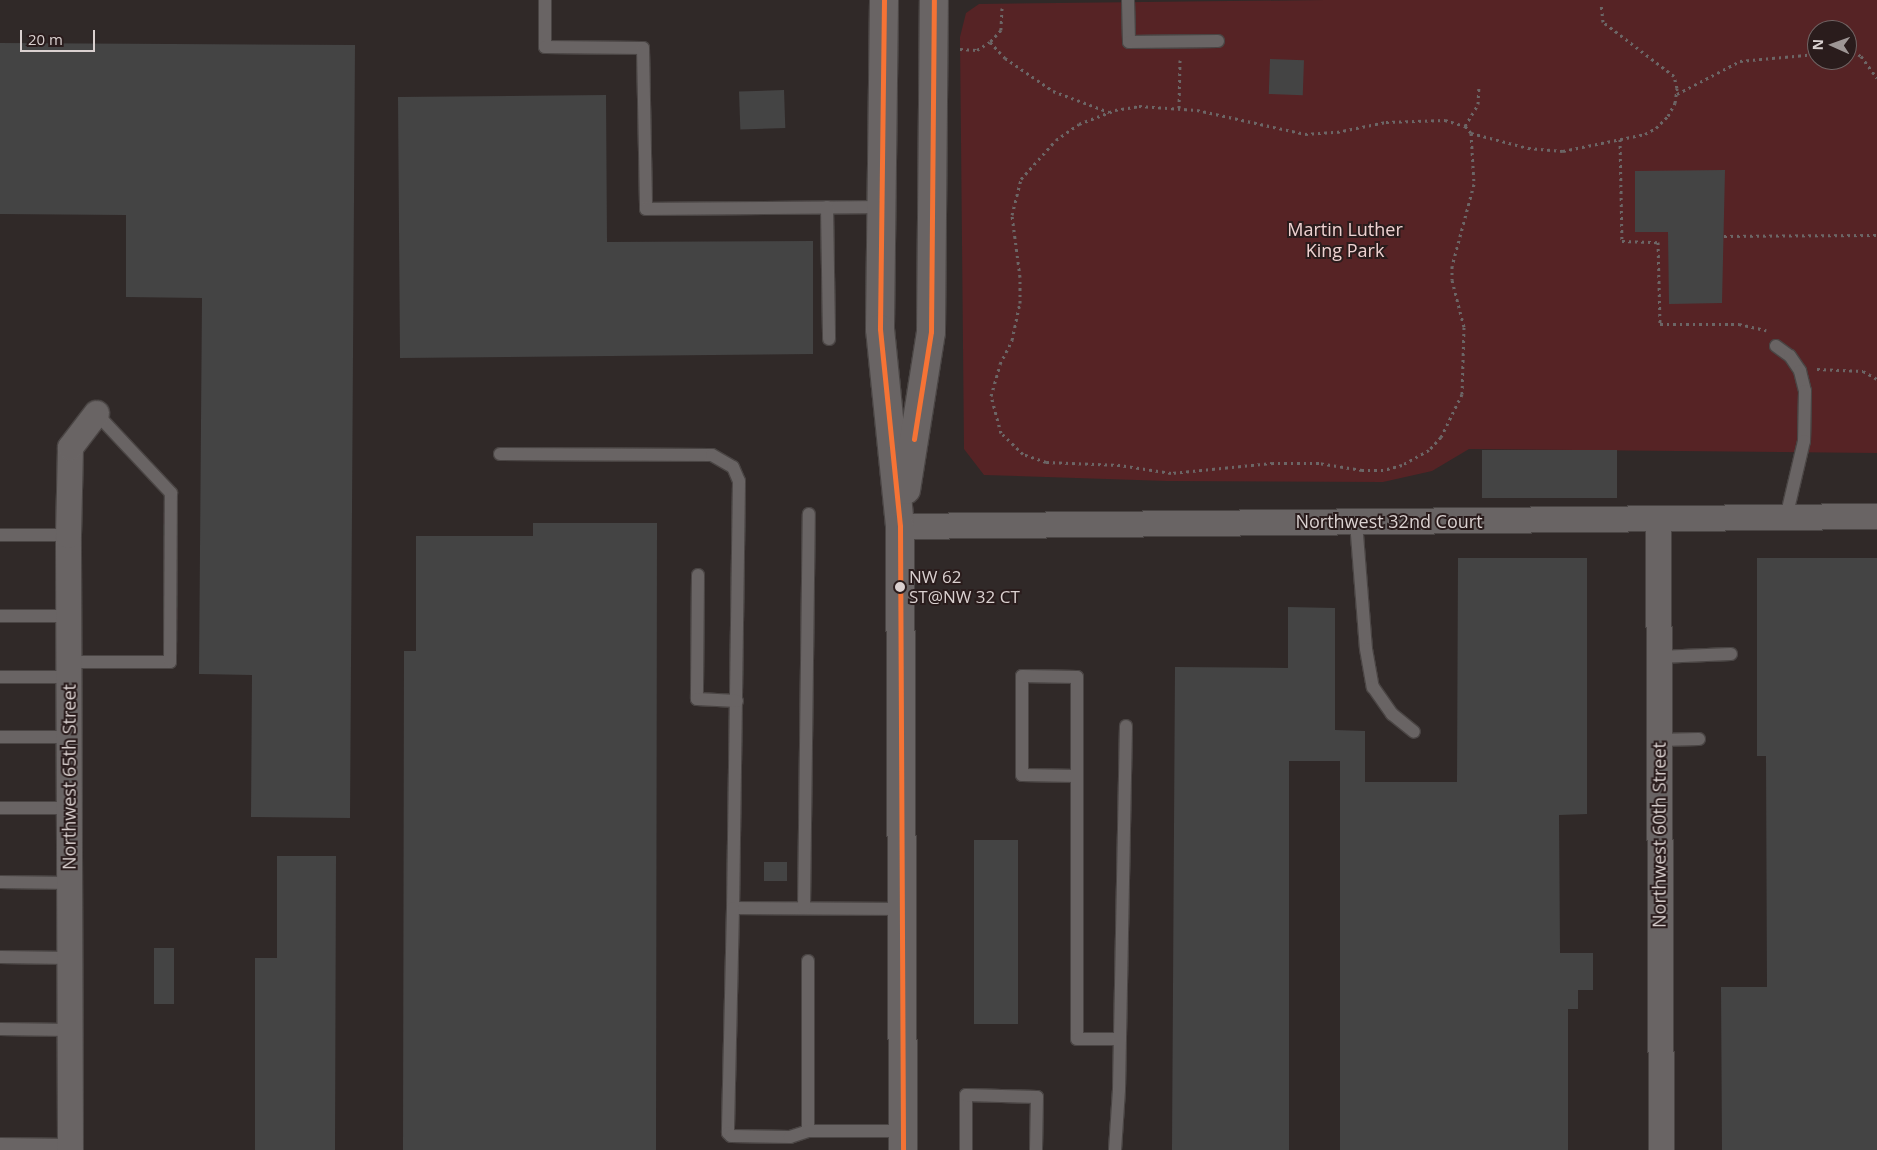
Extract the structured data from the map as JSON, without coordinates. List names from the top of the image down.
{
  "streets": {
    "street": ["Northwest 32nd Court", "Northwest 65th Street", "Northwest 60th Street"]
  },
  "crossings": [
    ["Northwest 32nd Court", "Northwest 60th Street"]
  ],
  "parks": ["Martin Luther King Park"],
  "places": ["NW 62 ST@NW 32 CT"],
  "lines": ["transit line 62"],
  "scale_bar": "20 m",
  "north": "left"
}
